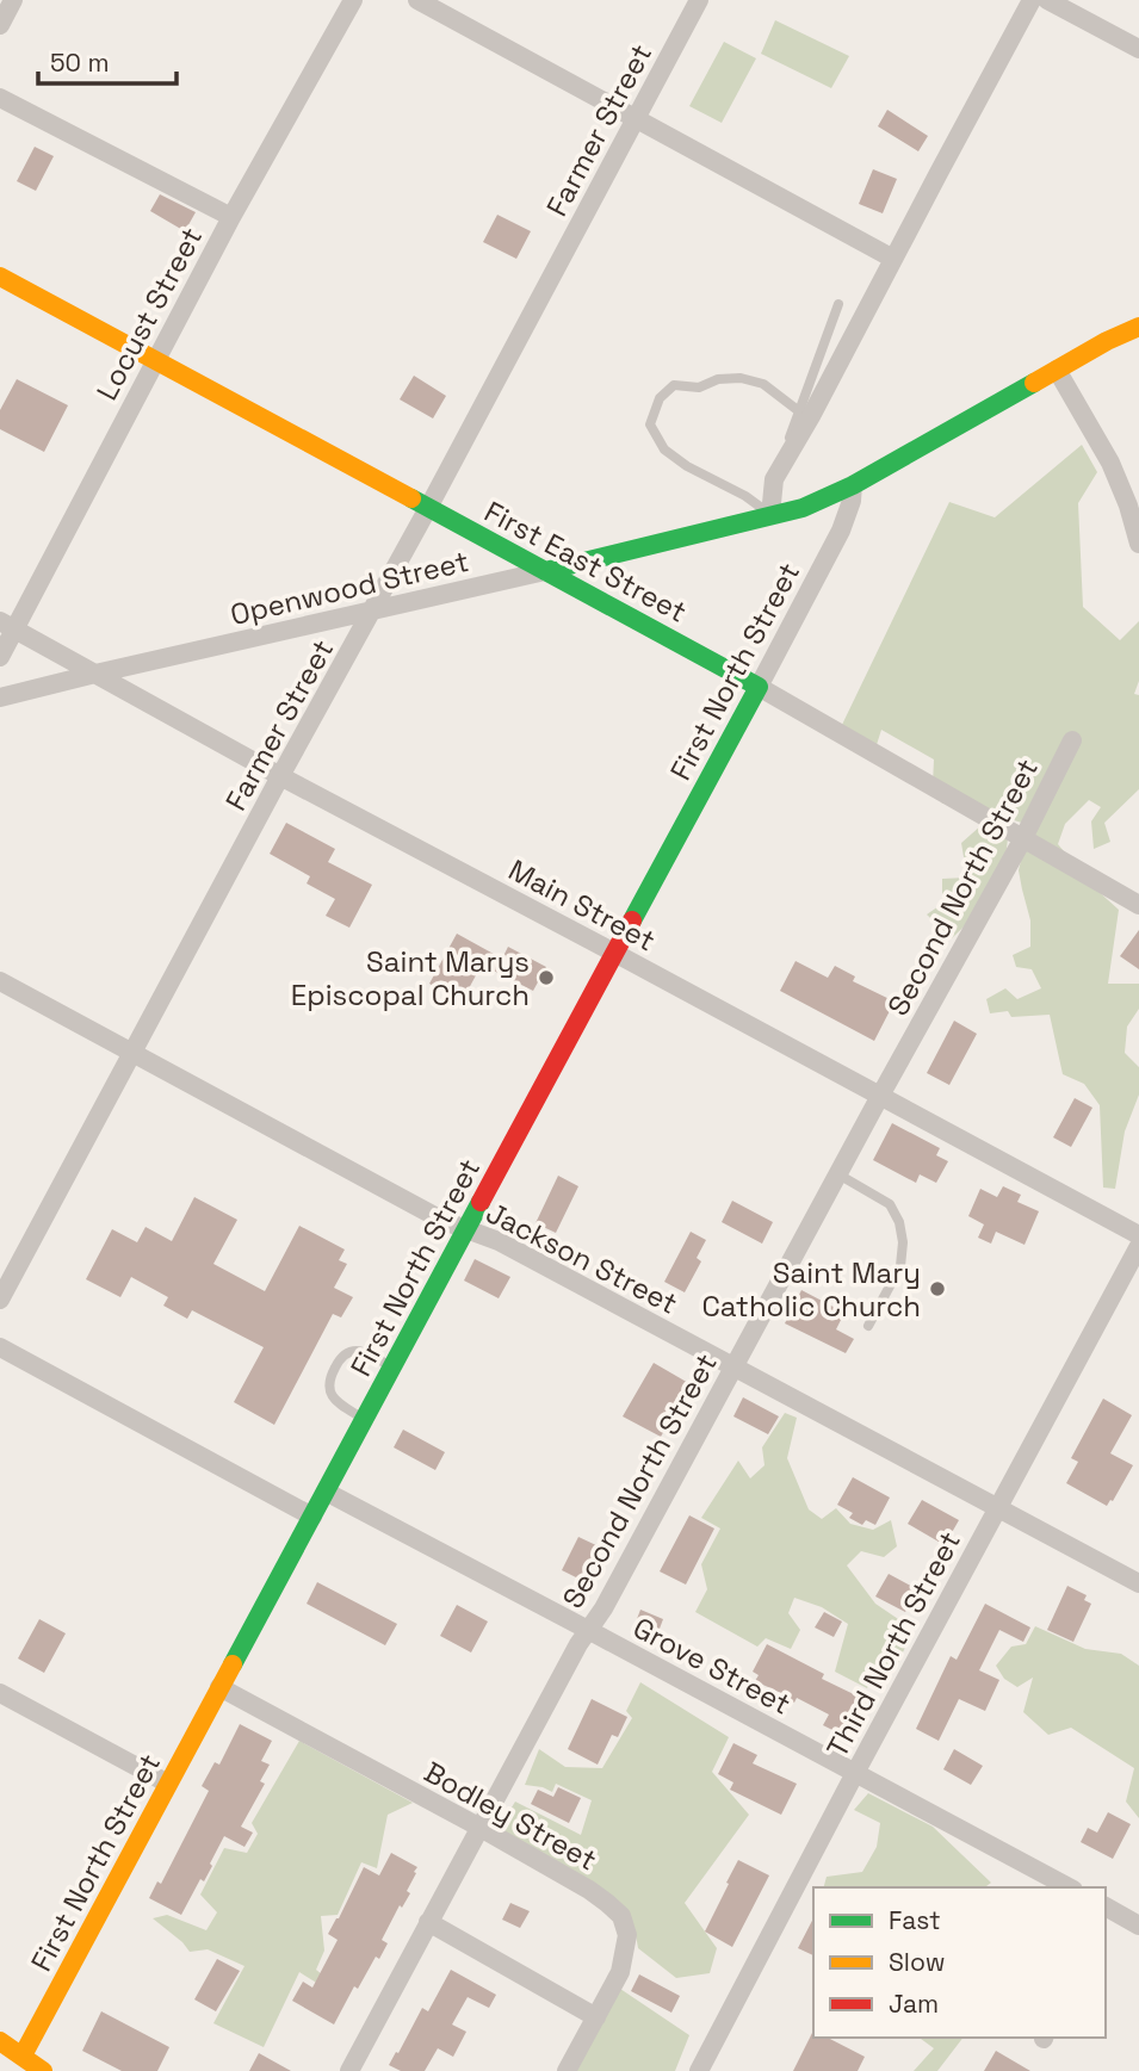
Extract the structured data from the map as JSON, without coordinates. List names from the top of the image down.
{
  "streets": {
    "street": [
      "Farmer Street",
      "Locust Street",
      "First East Street",
      "Openwood Street",
      "First North Street",
      "Second North Street",
      "Main Street",
      "Jackson Street",
      "Third North Street",
      "Grove Street",
      "Bodley Street"
    ]
  },
  "crossings": [
    ["Farmer Street", "First East Street"],
    ["Farmer Street", "Openwood Street"],
    ["Farmer Street", "Main Street"],
    ["Farmer Street", "Jackson Street"],
    ["Locust Street", "First East Street"],
    ["Locust Street", "Main Street"],
    ["First East Street", "Openwood Street"],
    ["First East Street", "First North Street"],
    ["First East Street", "Second North Street"],
    ["Openwood Street", "First North Street"],
    ["Openwood Street", "Main Street"],
    ["First North Street", "Main Street"],
    ["First North Street", "Jackson Street"],
    ["First North Street", "Grove Street"],
    ["First North Street", "Bodley Street"],
    ["Second North Street", "Main Street"],
    ["Second North Street", "Jackson Street"],
    ["Second North Street", "Grove Street"],
    ["Second North Street", "Bodley Street"],
    ["Jackson Street", "Third North Street"],
    ["Third North Street", "Grove Street"]
  ],
  "places": ["Saint Marys Episcopal Church", "Saint Mary Catholic Church"],
  "legend": ["Fast", "Slow", "Jam"],
  "scale_bar": "50 m"
}
